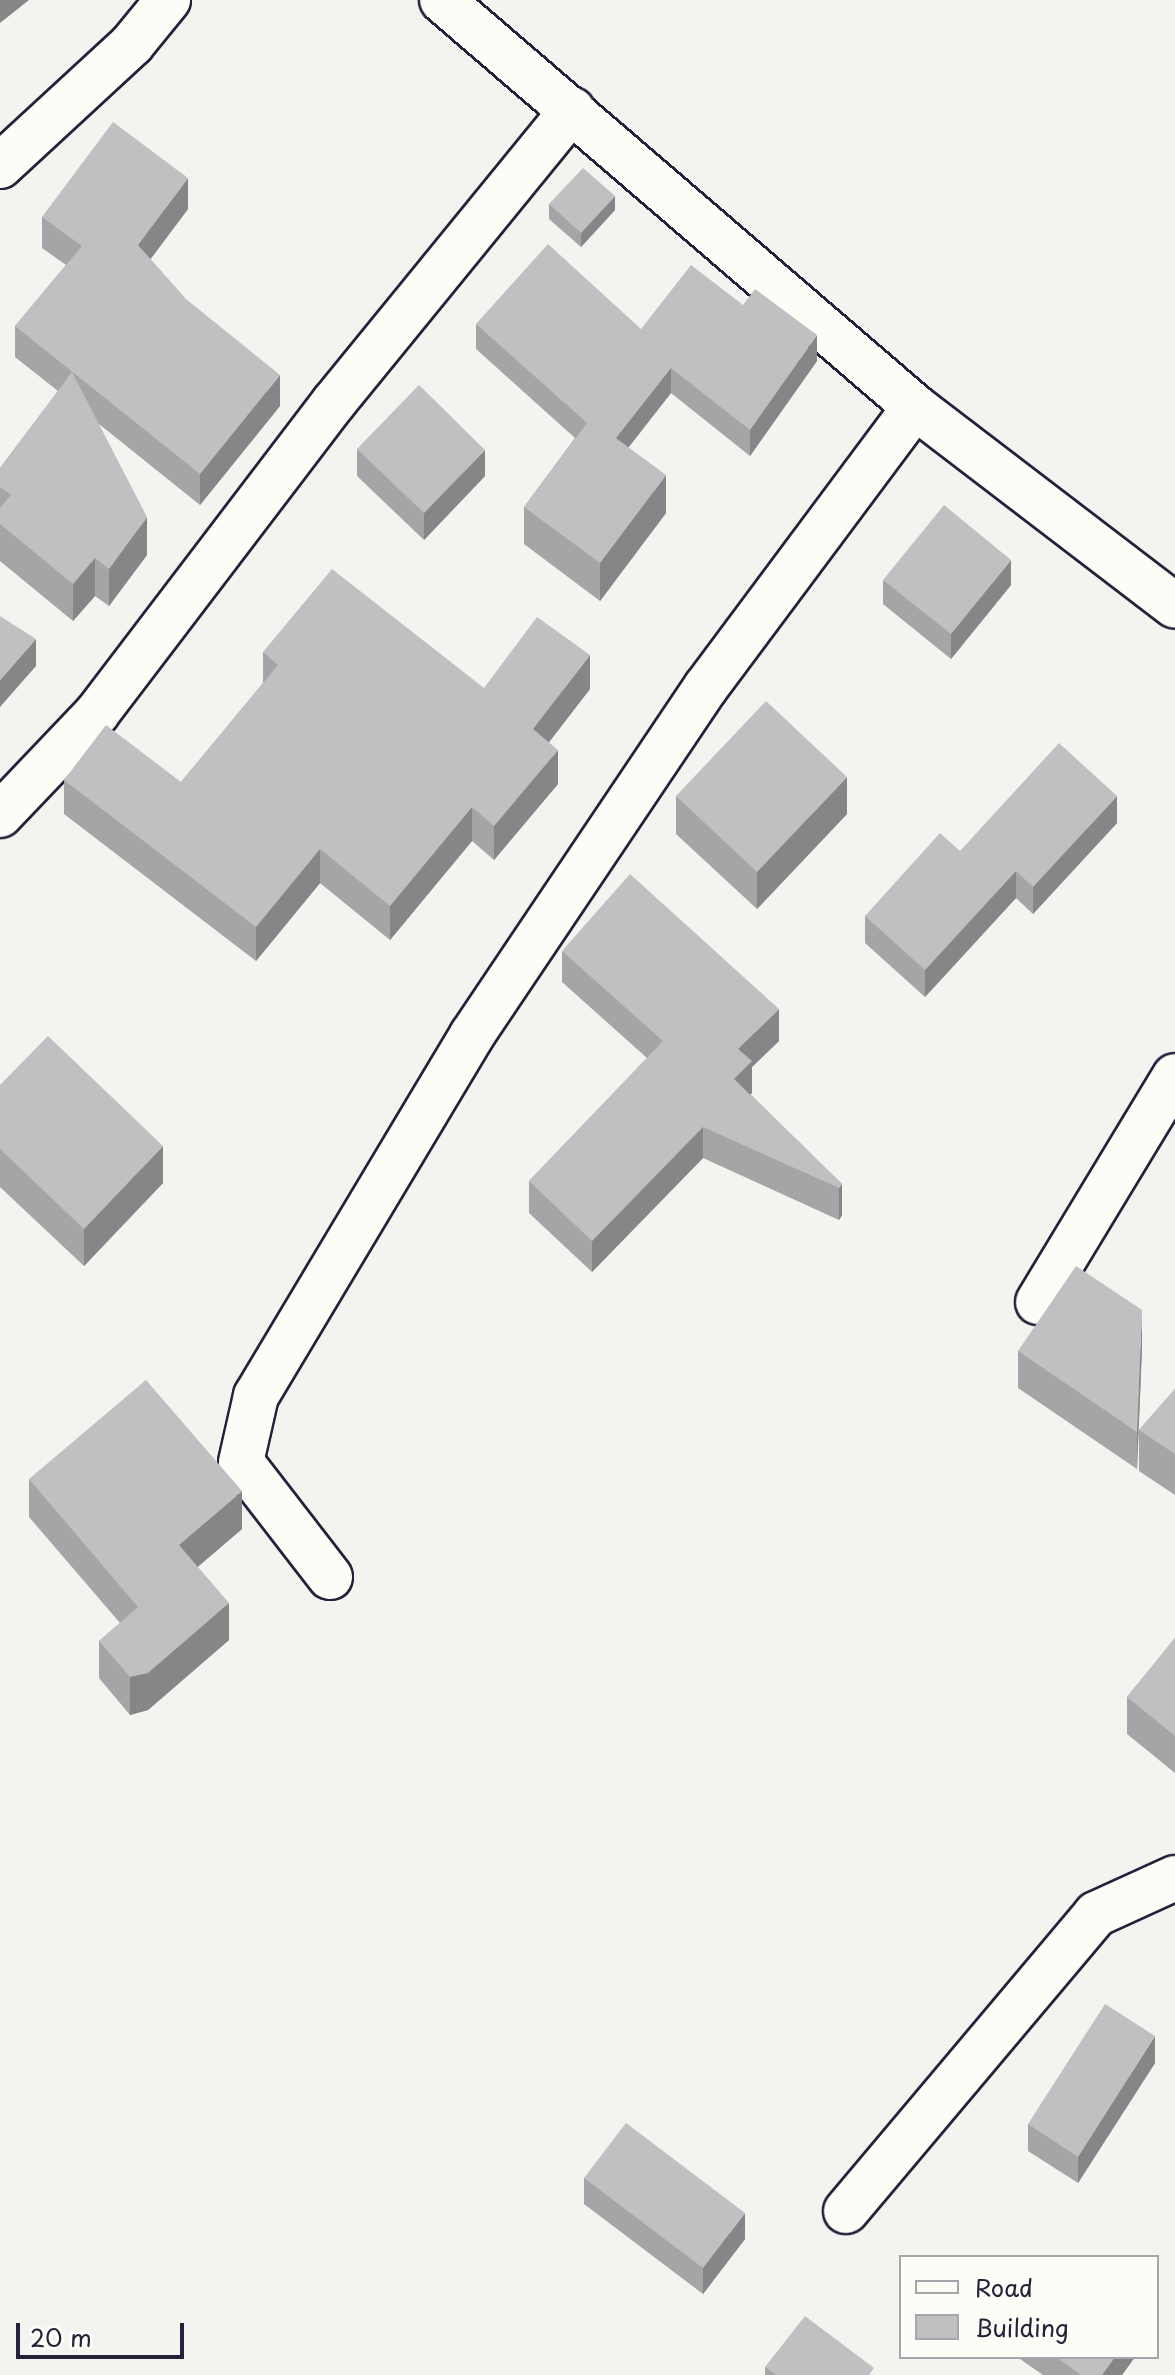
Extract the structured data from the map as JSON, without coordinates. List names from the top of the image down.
{
  "legend": ["Road", "Building"],
  "scale_bar": "20 m"
}
